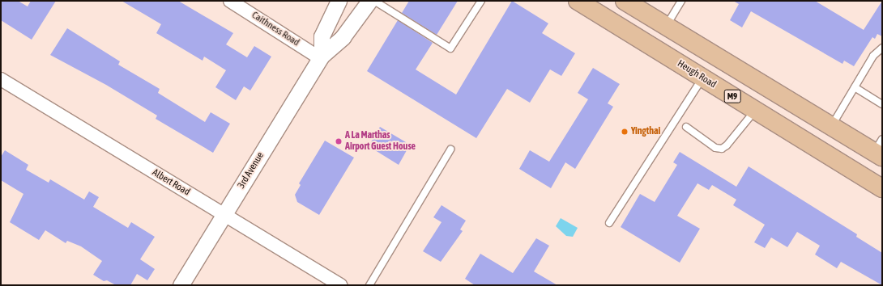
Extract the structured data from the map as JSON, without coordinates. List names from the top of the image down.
{
  "streets": {
    "main road": ["Heugh Road", "M9"],
    "street": ["Caithness Road", "3rd Avenue", "Albert Road"]
  },
  "crossings": [
    ["Caithness Road", "3rd Avenue"],
    ["3rd Avenue", "Albert Road"]
  ],
  "places": ["Yingthai", "A La Marthas Airport Guest House"]
}
